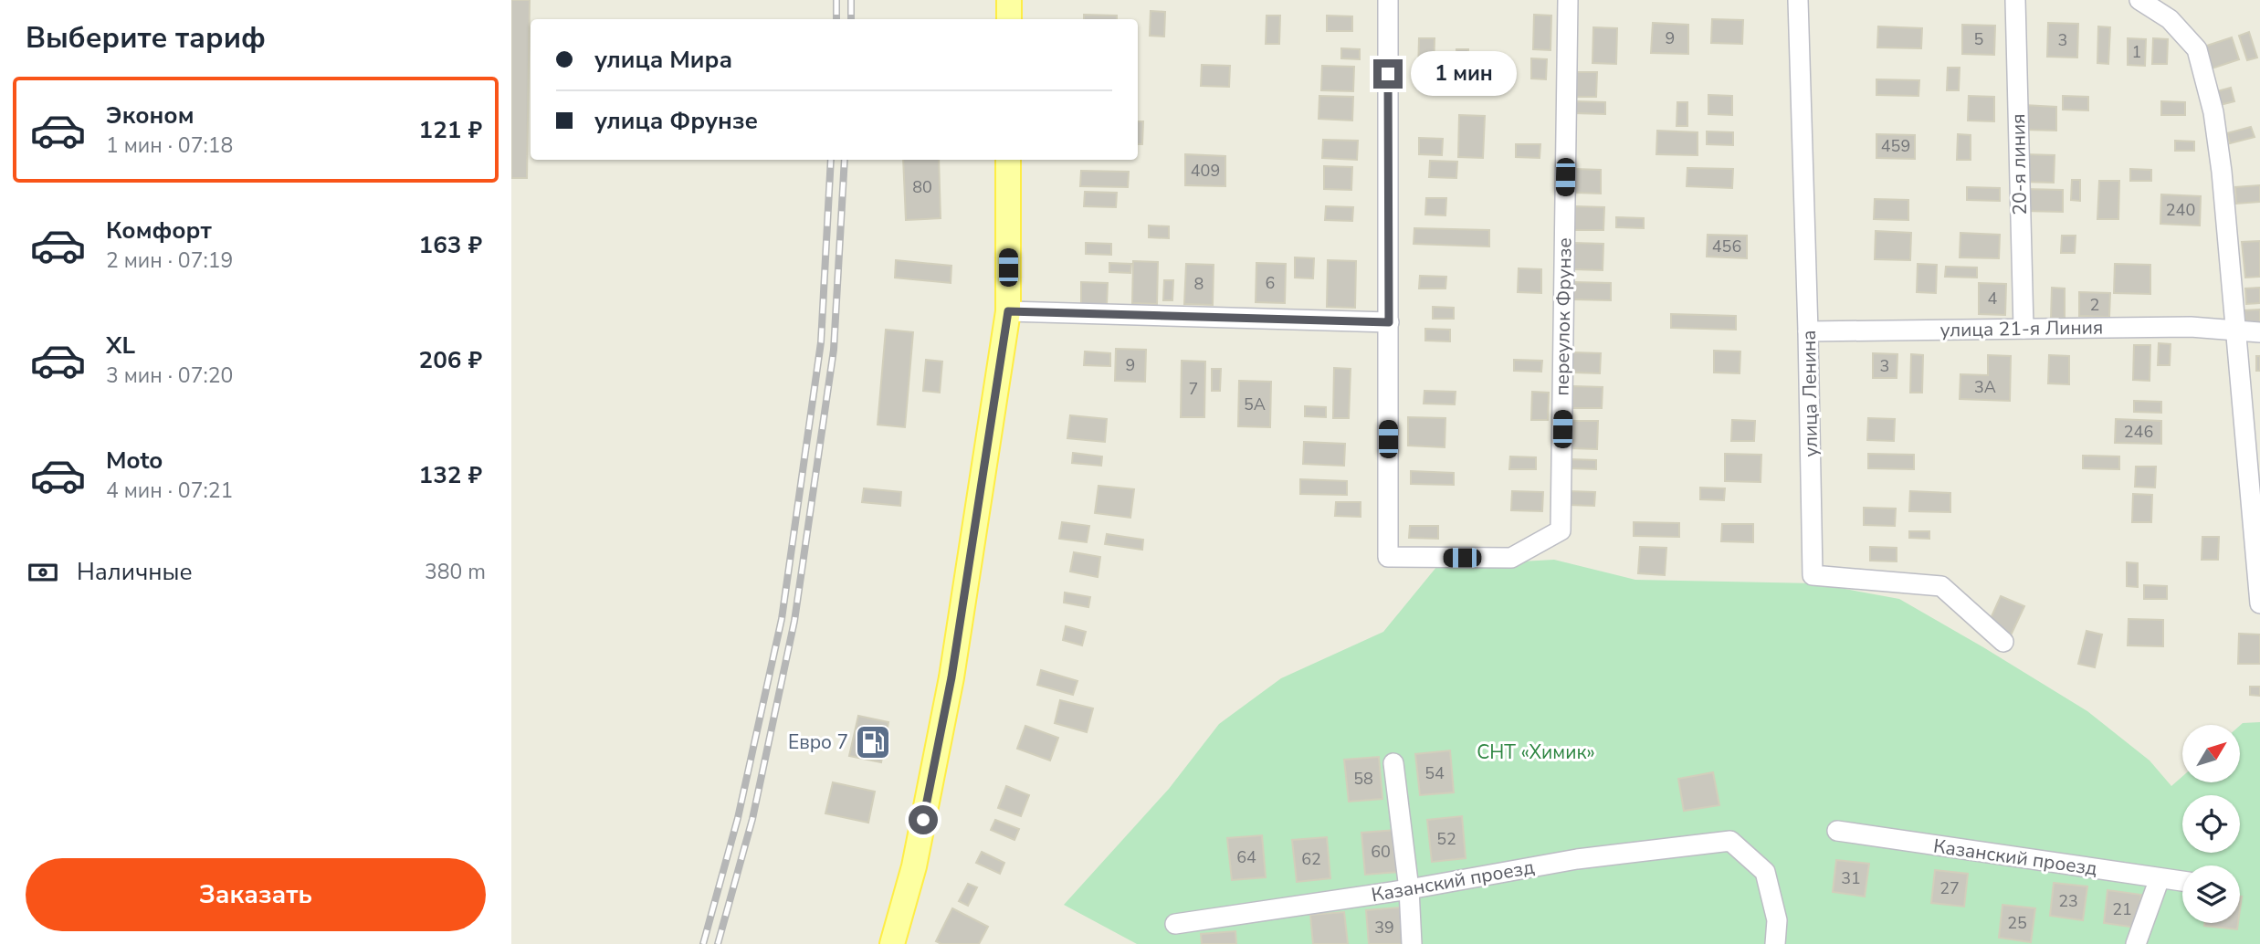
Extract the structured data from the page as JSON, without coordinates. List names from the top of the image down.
{
  "streets": {
    "street": [
      "20-я линия",
      "переулок Фрунзе",
      "улица 21-я Линия",
      "улица Ленина",
      "Казанский проезд"
    ]
  },
  "crossings": [
    ["20-я линия", "улица 21-я Линия"],
    ["улица 21-я Линия", "улица Ленина"]
  ],
  "parks": ["СНТ «Химик»"],
  "places": {
    "fuel station": ["Евро 7"]
  },
  "house_numbers": [
    "9",
    "5",
    "3",
    "1",
    "459",
    "409",
    "80",
    "240",
    "456",
    "6",
    "8",
    "4",
    "2",
    "9",
    "3",
    "3А",
    "7",
    "5А",
    "246",
    "54",
    "58",
    "52",
    "60",
    "64",
    "62",
    "31",
    "27",
    "23",
    "21",
    "25",
    "39"
  ],
  "north": "top right",
  "page": {
    "heading": "Выберите тариф",
    "banner": ["улица Мира", "улица Фрунзе"],
    "bubble": "1 мин",
    "list": [
      {
        "name": "Эконом",
        "note": "1 мин · 07:18",
        "value": "121 ₽"
      },
      {
        "name": "Комфорт",
        "note": "2 мин · 07:19",
        "value": "163 ₽"
      },
      {
        "name": "XL",
        "note": "3 мин · 07:20",
        "value": "206 ₽"
      },
      {
        "name": "Moto",
        "note": "4 мин · 07:21",
        "value": "132 ₽"
      }
    ],
    "pay": ["Наличные", "380 m"],
    "buttons": "Заказать"
  }
}
